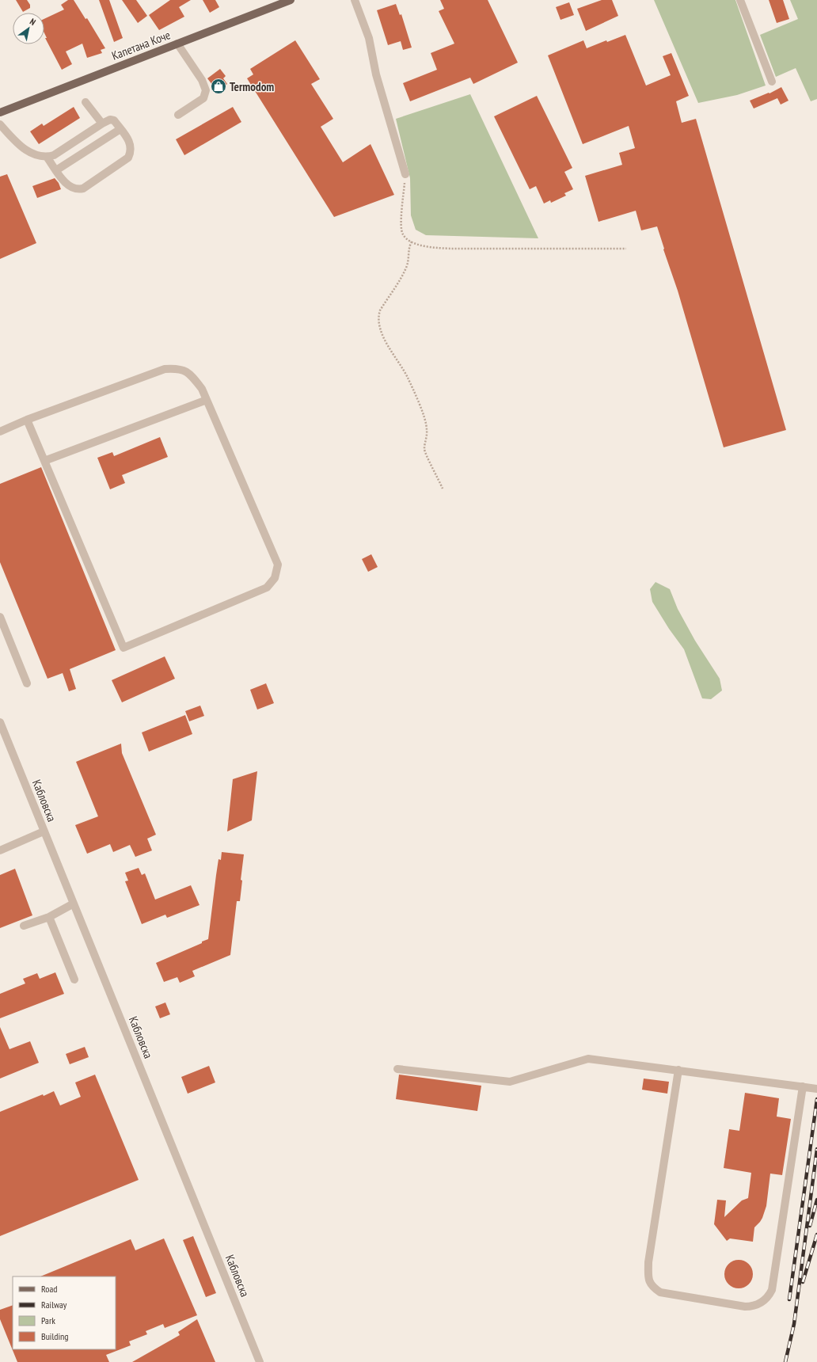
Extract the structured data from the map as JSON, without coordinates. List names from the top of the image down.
{
  "streets": {
    "main road": ["Капетана Коче"],
    "street": ["Кабловска"]
  },
  "places": {
    "shop": ["Termodom"]
  },
  "legend": [
    "Road",
    "Railway",
    "Park",
    "Building"
  ],
  "north": "top right"
}
